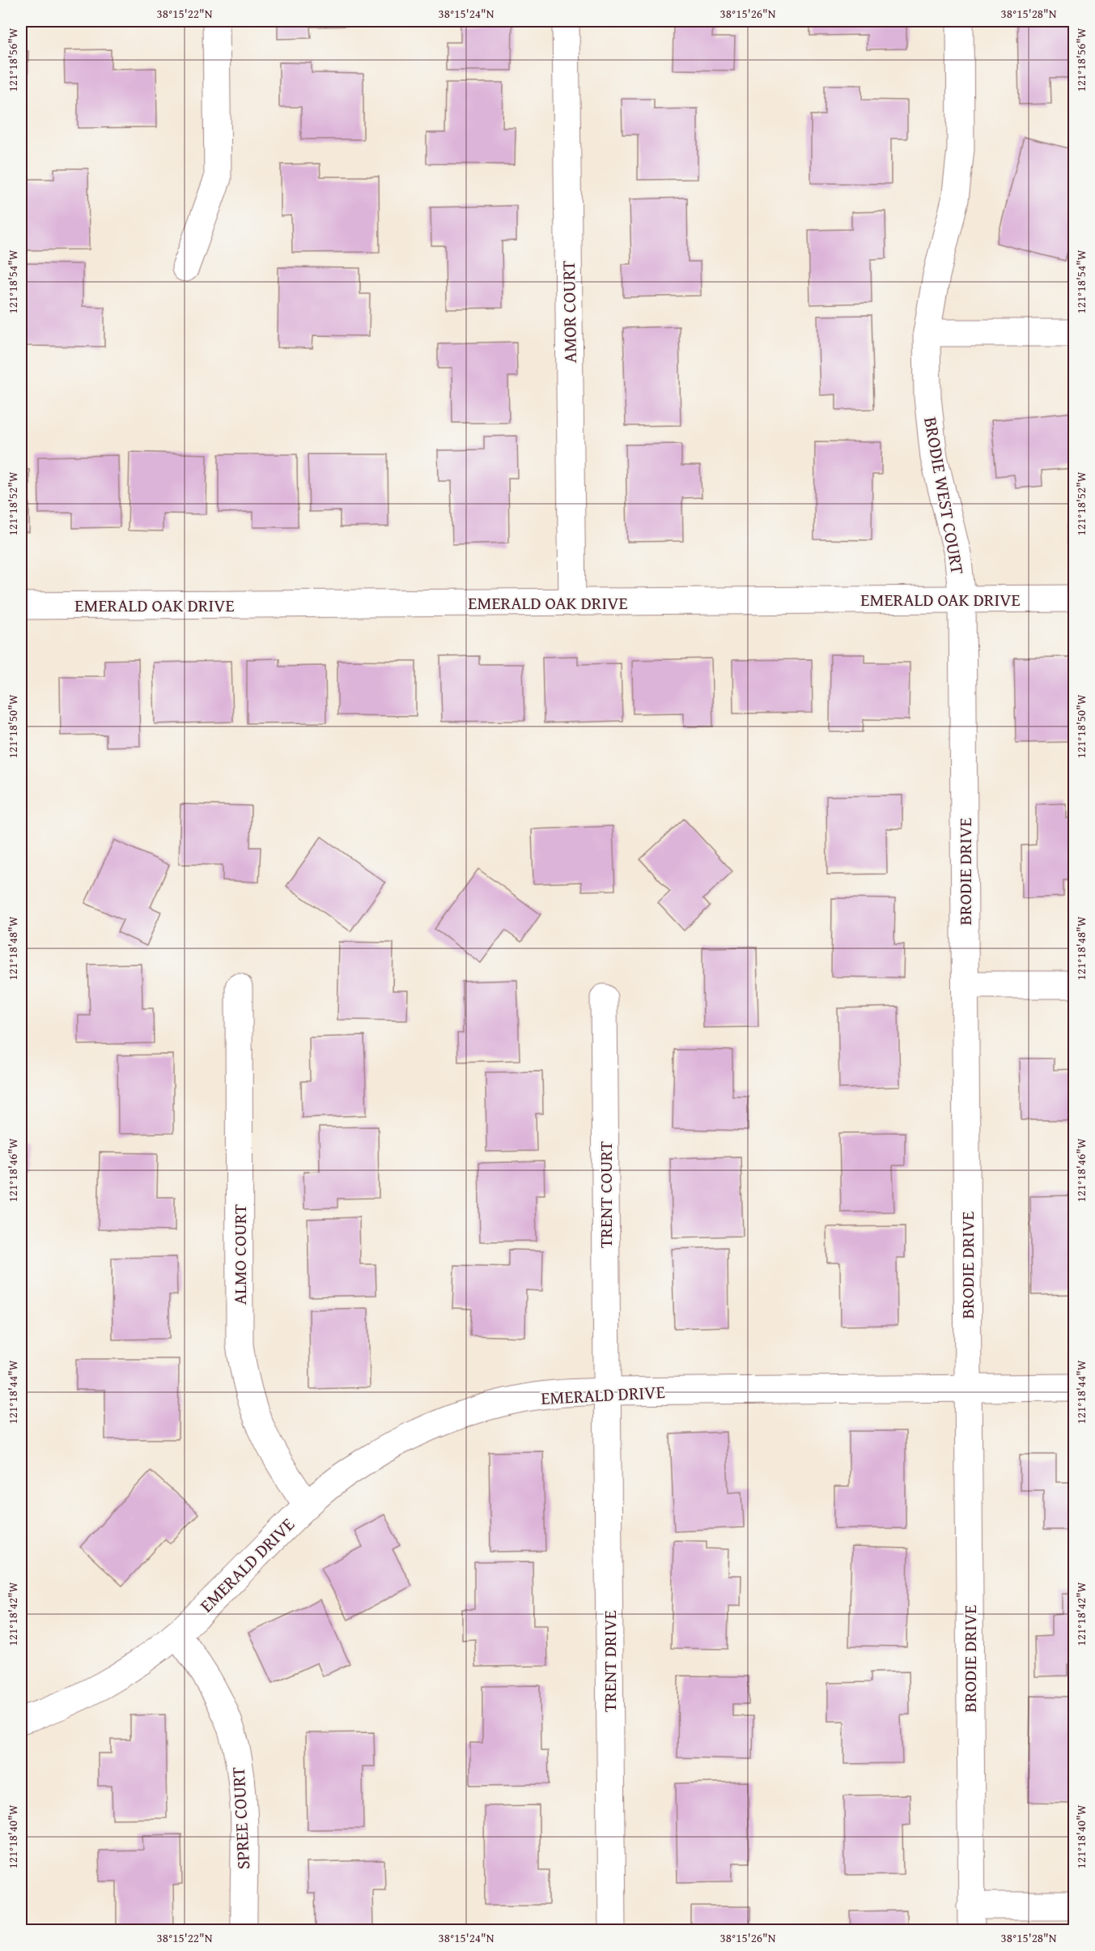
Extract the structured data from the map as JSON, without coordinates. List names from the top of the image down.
{
  "streets": {
    "street": [
      "AMOR COURT",
      "BRODIE WEST COURT",
      "EMERALD OAK DRIVE",
      "BRODIE DRIVE",
      "TRENT COURT",
      "ALMO COURT",
      "EMERALD DRIVE",
      "TRENT DRIVE",
      "SPREE COURT"
    ]
  },
  "crossings": [
    ["AMOR COURT", "EMERALD OAK DRIVE"],
    ["BRODIE WEST COURT", "EMERALD OAK DRIVE"],
    ["BRODIE WEST COURT", "BRODIE DRIVE"],
    ["EMERALD OAK DRIVE", "BRODIE DRIVE"],
    ["BRODIE DRIVE", "EMERALD DRIVE"],
    ["TRENT COURT", "EMERALD DRIVE"],
    ["TRENT COURT", "TRENT DRIVE"],
    ["ALMO COURT", "EMERALD DRIVE"],
    ["EMERALD DRIVE", "TRENT DRIVE"],
    ["EMERALD DRIVE", "SPREE COURT"]
  ],
  "coordinates": [
    "38°15'22\"N",
    "38°15'24\"N",
    "38°15'26\"N",
    "38°15'28\"N",
    "121°18'56\"W",
    "121°18'54\"W",
    "121°18'52\"W",
    "121°18'50\"W",
    "121°18'48\"W",
    "121°18'46\"W",
    "121°18'44\"W",
    "121°18'42\"W",
    "121°18'40\"W"
  ]
}
